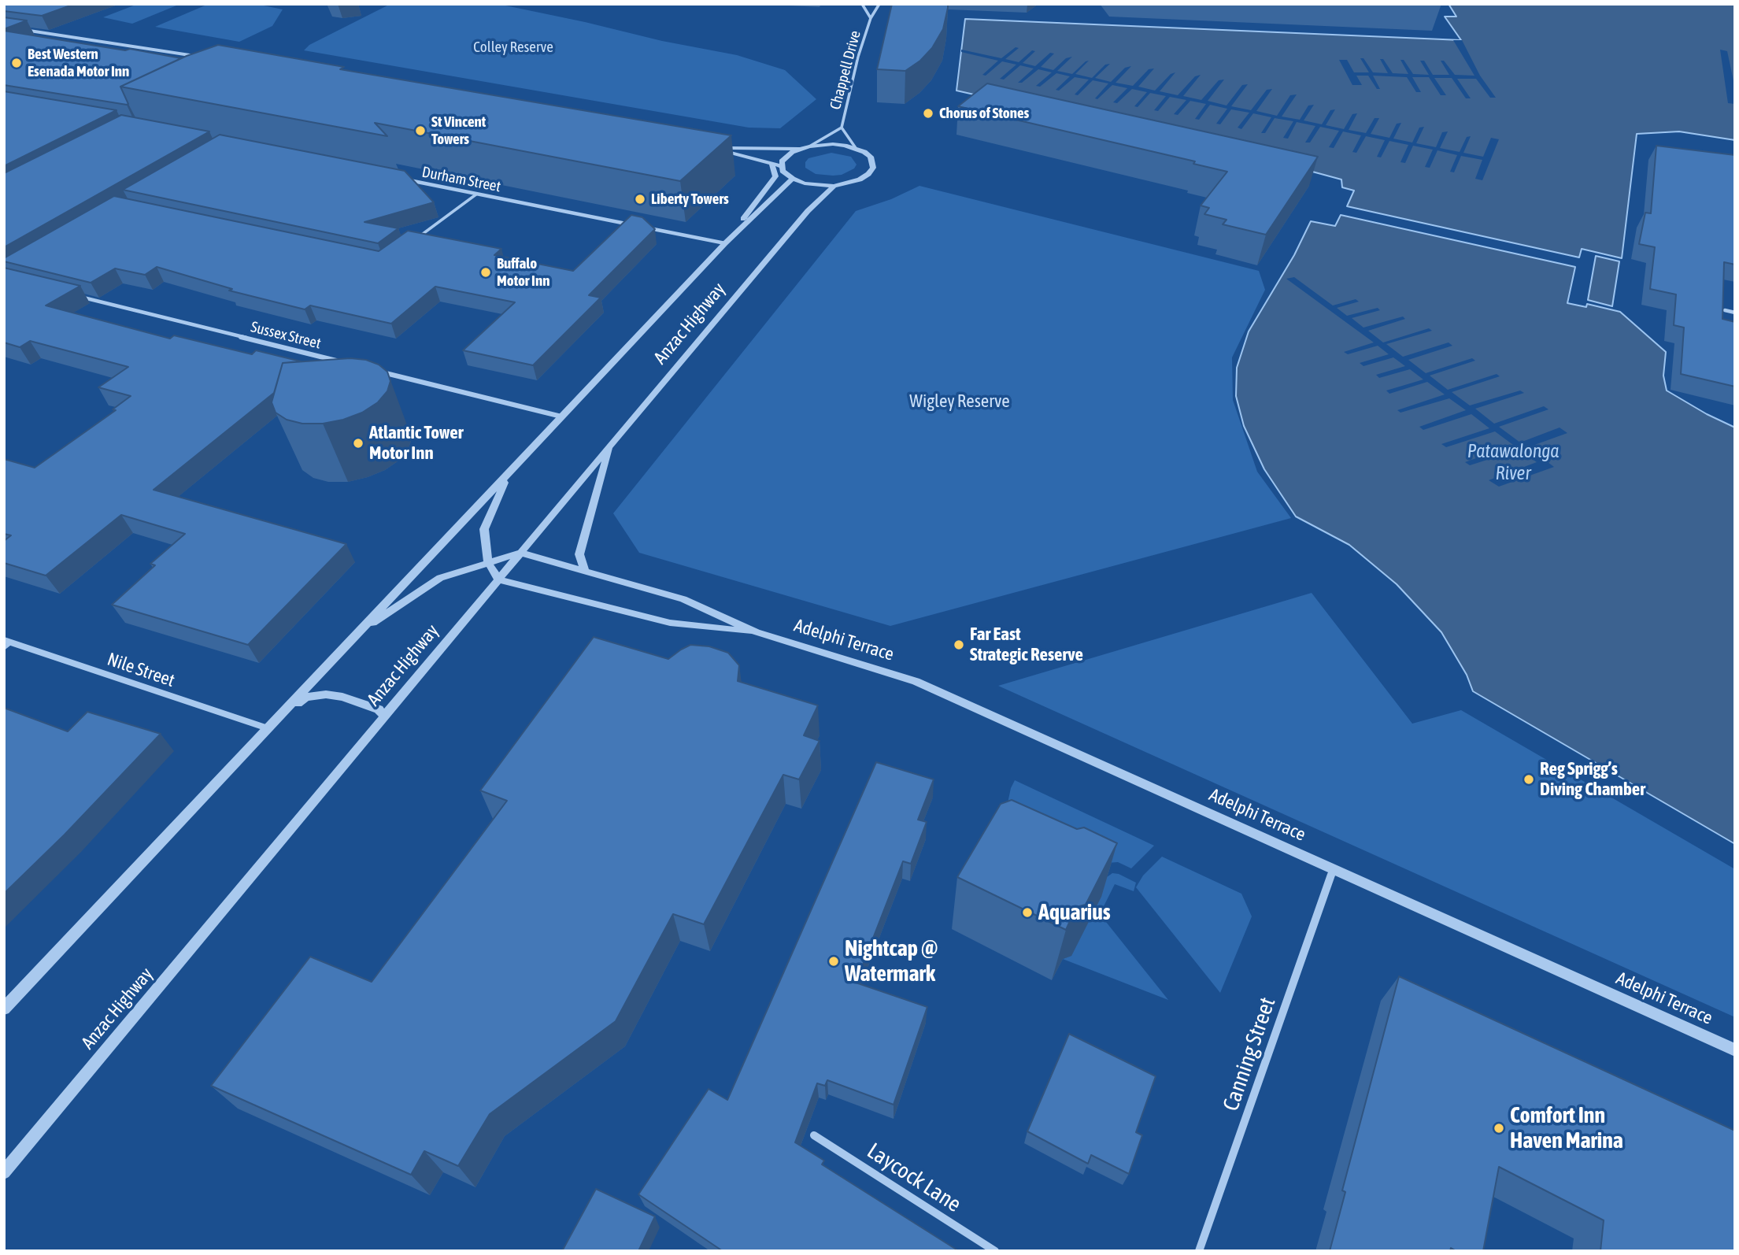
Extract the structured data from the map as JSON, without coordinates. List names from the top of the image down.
{
  "streets": {
    "street": [
      "Chappell Drive",
      "Durham Street",
      "Anzac Highway",
      "Sussex Street",
      "Adelphi Terrace",
      "Nile Street",
      "Canning Street",
      "Laycock Lane"
    ]
  },
  "crossings": [
    ["Anzac Highway", "Adelphi Terrace"],
    ["Anzac Highway", "Nile Street"],
    ["Adelphi Terrace", "Canning Street"]
  ],
  "water": ["Patawalonga River"],
  "parks": ["Colley Reserve", "Wigley Reserve"],
  "places": [
    "Best Western Esenada Motor Inn",
    "Chorus of Stones",
    "St Vincent Towers",
    "Liberty Towers",
    "Buffalo Motor Inn",
    "Atlantic Tower Motor Inn",
    "Far East Strategic Reserve",
    "Reg Sprigg’s Diving Chamber",
    "Aquarius",
    "Nightcap @ Watermark",
    "Comfort Inn Haven Marina"
  ]
}
